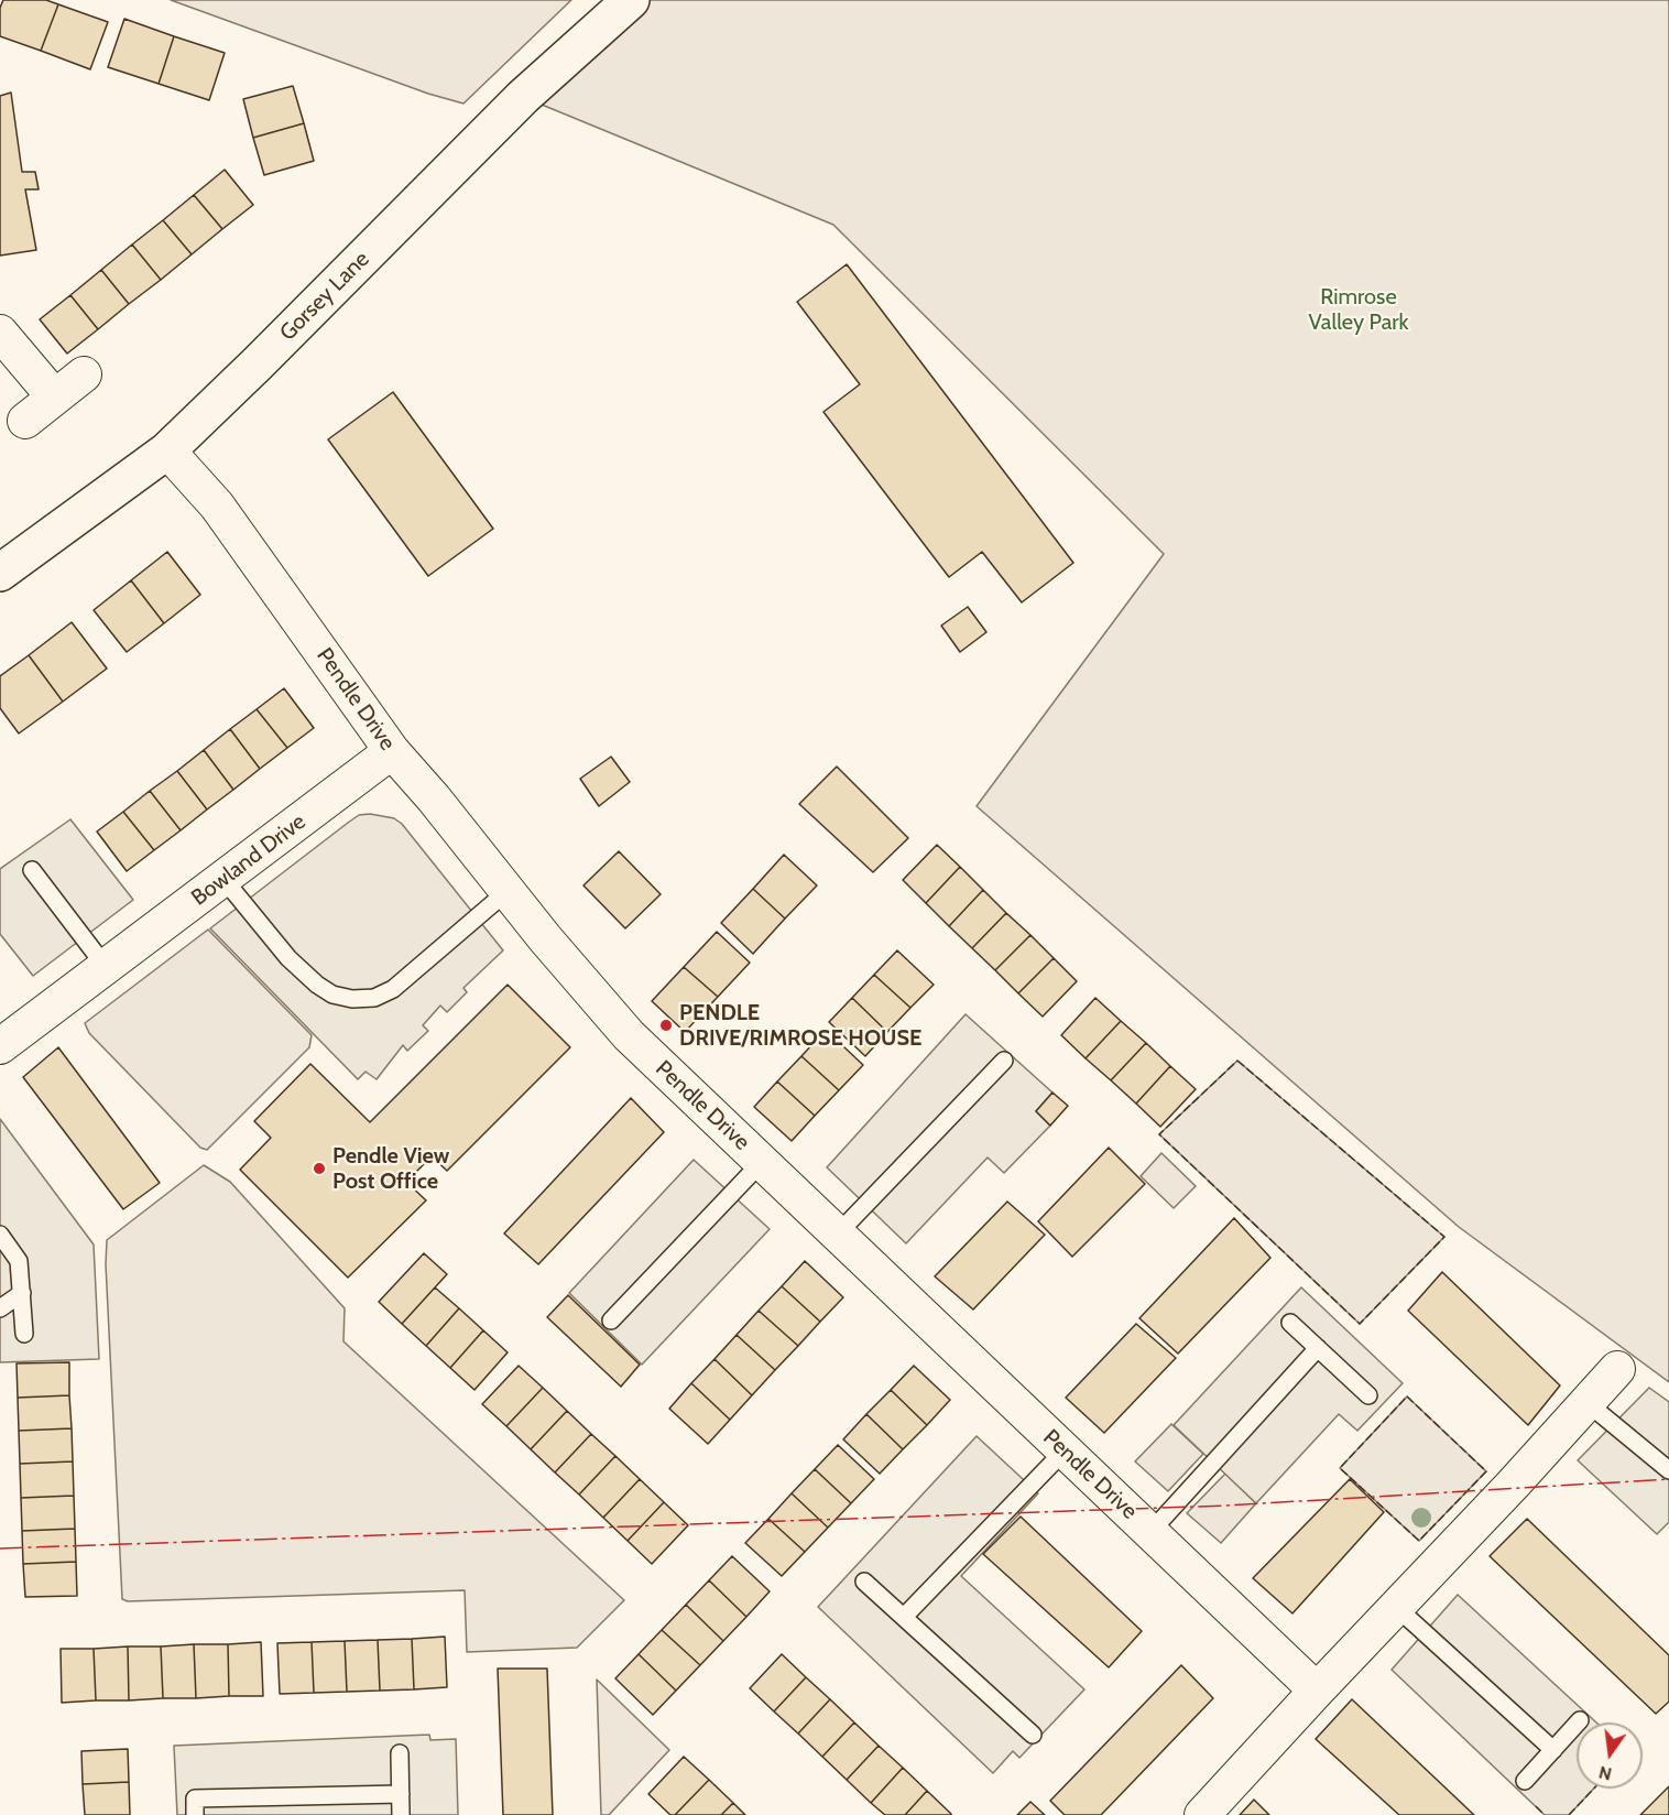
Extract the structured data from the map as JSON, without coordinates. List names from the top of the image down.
{
  "streets": {
    "main road": ["Gorsey Lane"],
    "street": ["Pendle Drive", "Bowland Drive"]
  },
  "crossings": [
    ["Gorsey Lane", "Pendle Drive"],
    ["Pendle Drive", "Bowland Drive"]
  ],
  "parks": ["Rimrose Valley Park"],
  "places": ["PENDLE DRIVE/RIMROSE HOUSE", "Pendle View Post Office"],
  "north": "bottom"
}
